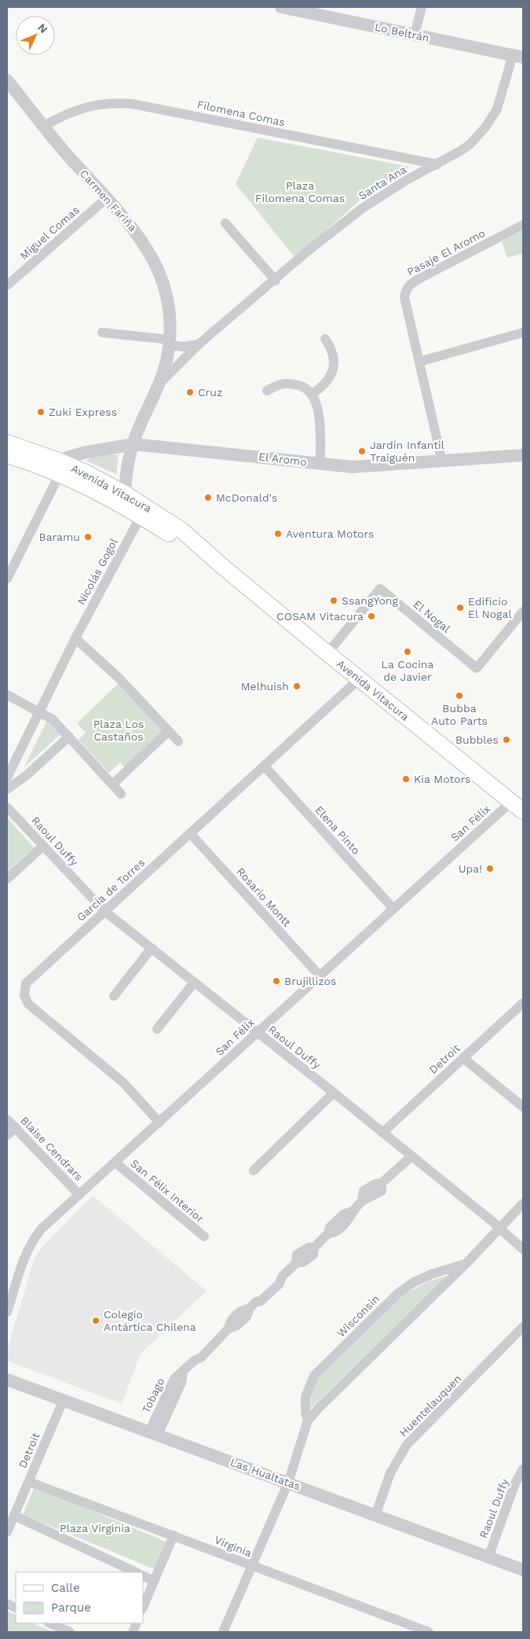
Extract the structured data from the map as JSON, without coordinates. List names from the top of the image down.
{
  "streets": {
    "main road": ["Avenida Vitacura"],
    "street": [
      "Lo Beltrán",
      "Filomena Comas",
      "Santa Ana",
      "Carmen Fariña",
      "Miguel Comas",
      "Pasaje El Aromo",
      "El Aromo",
      "Nicolás Gogol",
      "El Nogal",
      "San Félix",
      "Elena Pinto",
      "Raoul Duffy",
      "García de Torres",
      "Rosario Montt",
      "Detroit",
      "Blaise Cendrars",
      "San Félix Interior",
      "Wisconsin",
      "Tobago",
      "Huentelauquen",
      "Las Hualtatas",
      "Virginia"
    ]
  },
  "crossings": [
    ["Lo Beltrán", "Santa Ana"],
    ["Filomena Comas", "Santa Ana"],
    ["Filomena Comas", "Carmen Fariña"],
    ["Santa Ana", "Carmen Fariña"],
    ["Carmen Fariña", "Miguel Comas"],
    ["Carmen Fariña", "El Aromo"],
    ["Carmen Fariña", "Avenida Vitacura"],
    ["Pasaje El Aromo", "El Aromo"],
    ["El Aromo", "Avenida Vitacura"],
    ["Avenida Vitacura", "Nicolás Gogol"],
    ["Avenida Vitacura", "El Nogal"],
    ["Avenida Vitacura", "San Félix"],
    ["Avenida Vitacura", "García de Torres"],
    ["San Félix", "Elena Pinto"],
    ["San Félix", "Raoul Duffy"],
    ["San Félix", "García de Torres"],
    ["San Félix", "Rosario Montt"],
    ["San Félix", "Blaise Cendrars"],
    ["San Félix", "San Félix Interior"],
    ["Elena Pinto", "García de Torres"],
    ["Raoul Duffy", "García de Torres"],
    ["Raoul Duffy", "Detroit"],
    ["Raoul Duffy", "Wisconsin"],
    ["Raoul Duffy", "Tobago"],
    ["Raoul Duffy", "Las Hualtatas"],
    ["García de Torres", "Rosario Montt"],
    ["Detroit", "Las Hualtatas"],
    ["Detroit", "Virginia"],
    ["Wisconsin", "Las Hualtatas"],
    ["Wisconsin", "Virginia"],
    ["Tobago", "Las Hualtatas"],
    ["Huentelauquen", "Las Hualtatas"]
  ],
  "parks": ["Plaza Filomena Comas", "Plaza Los Castaños", "Plaza Virginia"],
  "places": [
    "Cruz",
    "Zuki Express",
    "Jardín Infantil Traiguén",
    "McDonald's",
    "Aventura Motors",
    "Baramu",
    "SsangYong",
    "Edificio El Nogal",
    "COSAM Vitacura",
    "La Cocina de Javier",
    "Melhuish",
    "Bubba Auto Parts",
    "Bubbles",
    "Kia Motors",
    "Upa!",
    "Brujillizos",
    "Colegio Antártica Chilena"
  ],
  "legend": ["Calle", "Parque"],
  "north": "top right"
}
